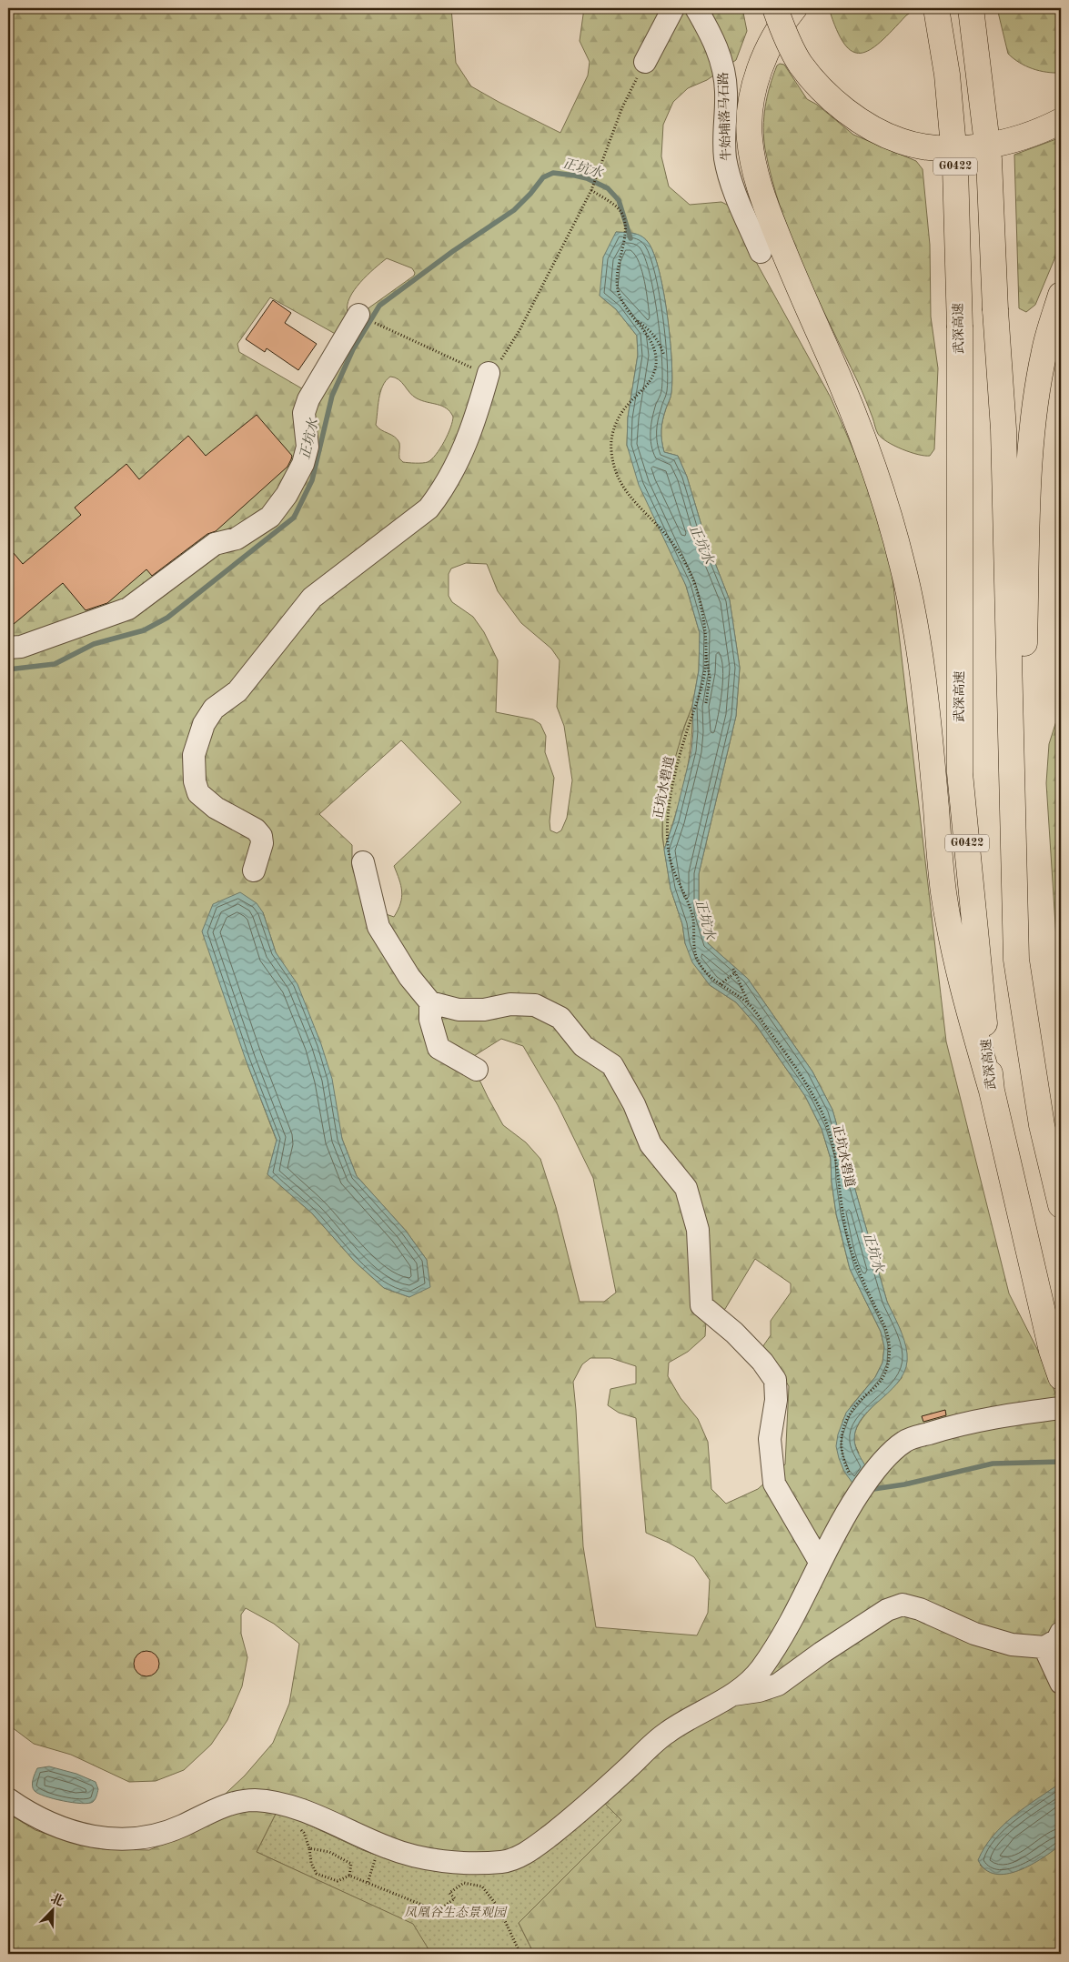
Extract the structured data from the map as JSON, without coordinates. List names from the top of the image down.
{
  "streets": {
    "highway": ["G0422", "武深高速"],
    "street": ["牛始埔落马石路"],
    "path": ["正坑水碧道"]
  },
  "water": ["正坑水"],
  "parks": ["凤凰谷生态景观园"],
  "north": "top right"
}
